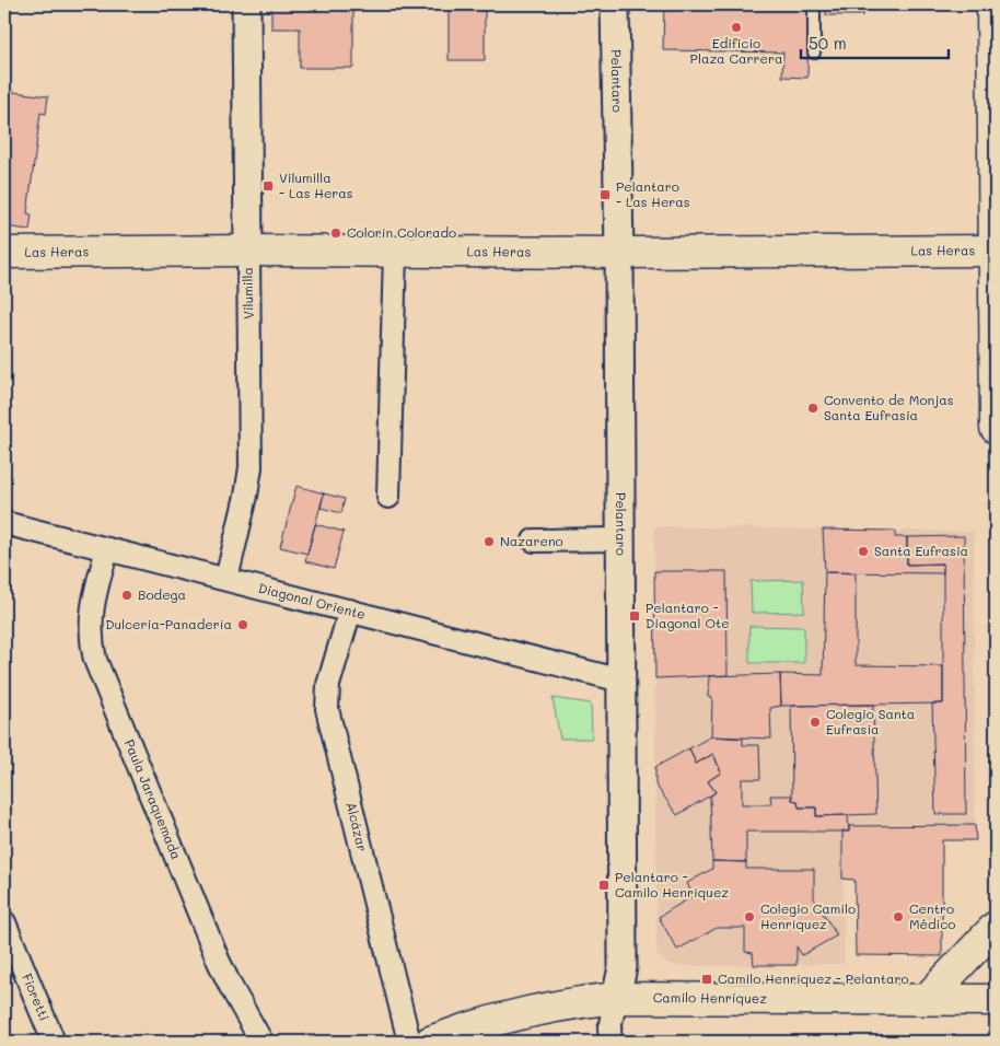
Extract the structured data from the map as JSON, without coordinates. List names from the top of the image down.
{
  "streets": {
    "main road": ["Las Heras", "Camilo Henríquez"],
    "street": [
      "Pelantaro",
      "Vilumilla",
      "Diagonal Oriente",
      "Paula Jaraquemada",
      "Alcázar",
      "Fioretti"
    ]
  },
  "crossings": [
    ["Pelantaro", "Las Heras"],
    ["Pelantaro", "Diagonal Oriente"],
    ["Pelantaro", "Camilo Henríquez"],
    ["Las Heras", "Vilumilla"],
    ["Vilumilla", "Diagonal Oriente"],
    ["Diagonal Oriente", "Paula Jaraquemada"],
    ["Diagonal Oriente", "Alcázar"]
  ],
  "places": {
    "other": [
      "Edificio Plaza Carrera",
      "Colorín Colorado",
      "Convento de Monjas Santa Eufrasia",
      "Nazareno",
      "Santa Eufrasia",
      "Bodega",
      "Dulceria-Panadería",
      "Colegio Santa Eufrasia",
      "Colegio Camilo Henríquez",
      "Centro Médico"
    ],
    "transit": [
      "Vilumilla - Las Heras",
      "Pelantaro - Las Heras",
      "Pelantaro - Diagonal Ote",
      "Pelantaro - Camilo Henríquez",
      "Camilo Henríquez - Pelantaro"
    ]
  },
  "scale_bar": "50 m"
}
